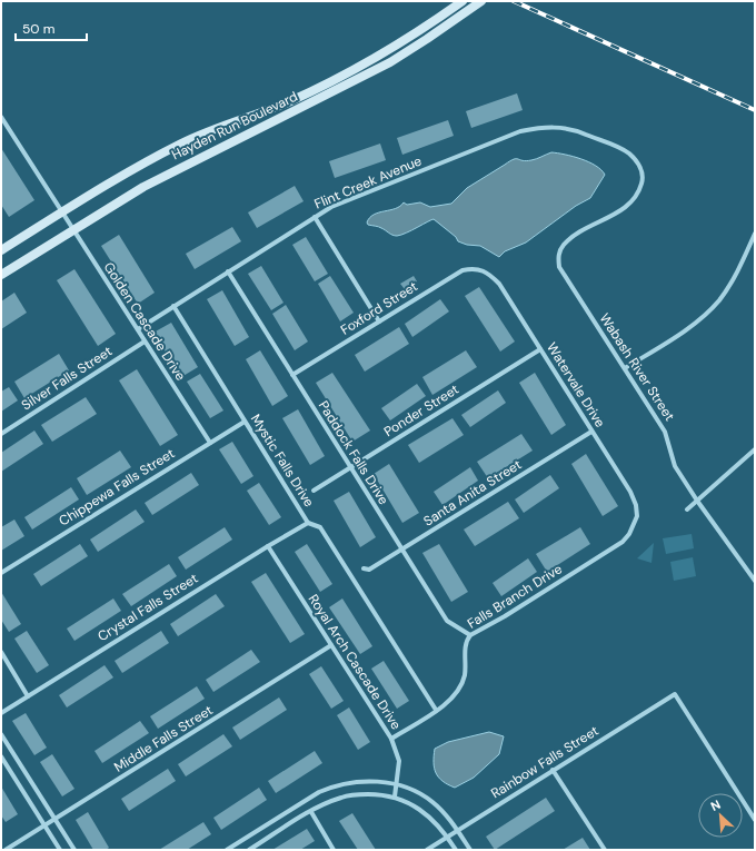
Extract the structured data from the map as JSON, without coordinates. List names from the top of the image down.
{
  "streets": {
    "main road": ["Hayden Run Boulevard"],
    "street": [
      "Flint Creek Avenue",
      "Foxford Street",
      "Golden Cascade Drive",
      "Wabash River Street",
      "Silver Falls Street",
      "Watervale Drive",
      "Ponder Street",
      "Paddock Falls Drive",
      "Mystic Falls Drive",
      "Chippewa Falls Street",
      "Santa Anita Street",
      "Falls Branch Drive",
      "Crystal Falls Street",
      "Royal Arch Cascade Drive",
      "Middle Falls Street",
      "Rainbow Falls Street"
    ]
  },
  "crossings": [
    ["Hayden Run Boulevard", "Golden Cascade Drive"],
    ["Flint Creek Avenue", "Golden Cascade Drive"],
    ["Flint Creek Avenue", "Wabash River Street"],
    ["Flint Creek Avenue", "Paddock Falls Drive"],
    ["Flint Creek Avenue", "Mystic Falls Drive"],
    ["Foxford Street", "Watervale Drive"],
    ["Foxford Street", "Paddock Falls Drive"],
    ["Golden Cascade Drive", "Silver Falls Street"],
    ["Golden Cascade Drive", "Chippewa Falls Street"],
    ["Watervale Drive", "Ponder Street"],
    ["Watervale Drive", "Santa Anita Street"],
    ["Watervale Drive", "Falls Branch Drive"],
    ["Ponder Street", "Paddock Falls Drive"],
    ["Paddock Falls Drive", "Santa Anita Street"],
    ["Paddock Falls Drive", "Falls Branch Drive"],
    ["Mystic Falls Drive", "Chippewa Falls Street"],
    ["Mystic Falls Drive", "Falls Branch Drive"],
    ["Mystic Falls Drive", "Crystal Falls Street"],
    ["Falls Branch Drive", "Royal Arch Cascade Drive"],
    ["Crystal Falls Street", "Royal Arch Cascade Drive"],
    ["Royal Arch Cascade Drive", "Middle Falls Street"]
  ],
  "scale_bar": "50 m",
  "north": "top left"
}
